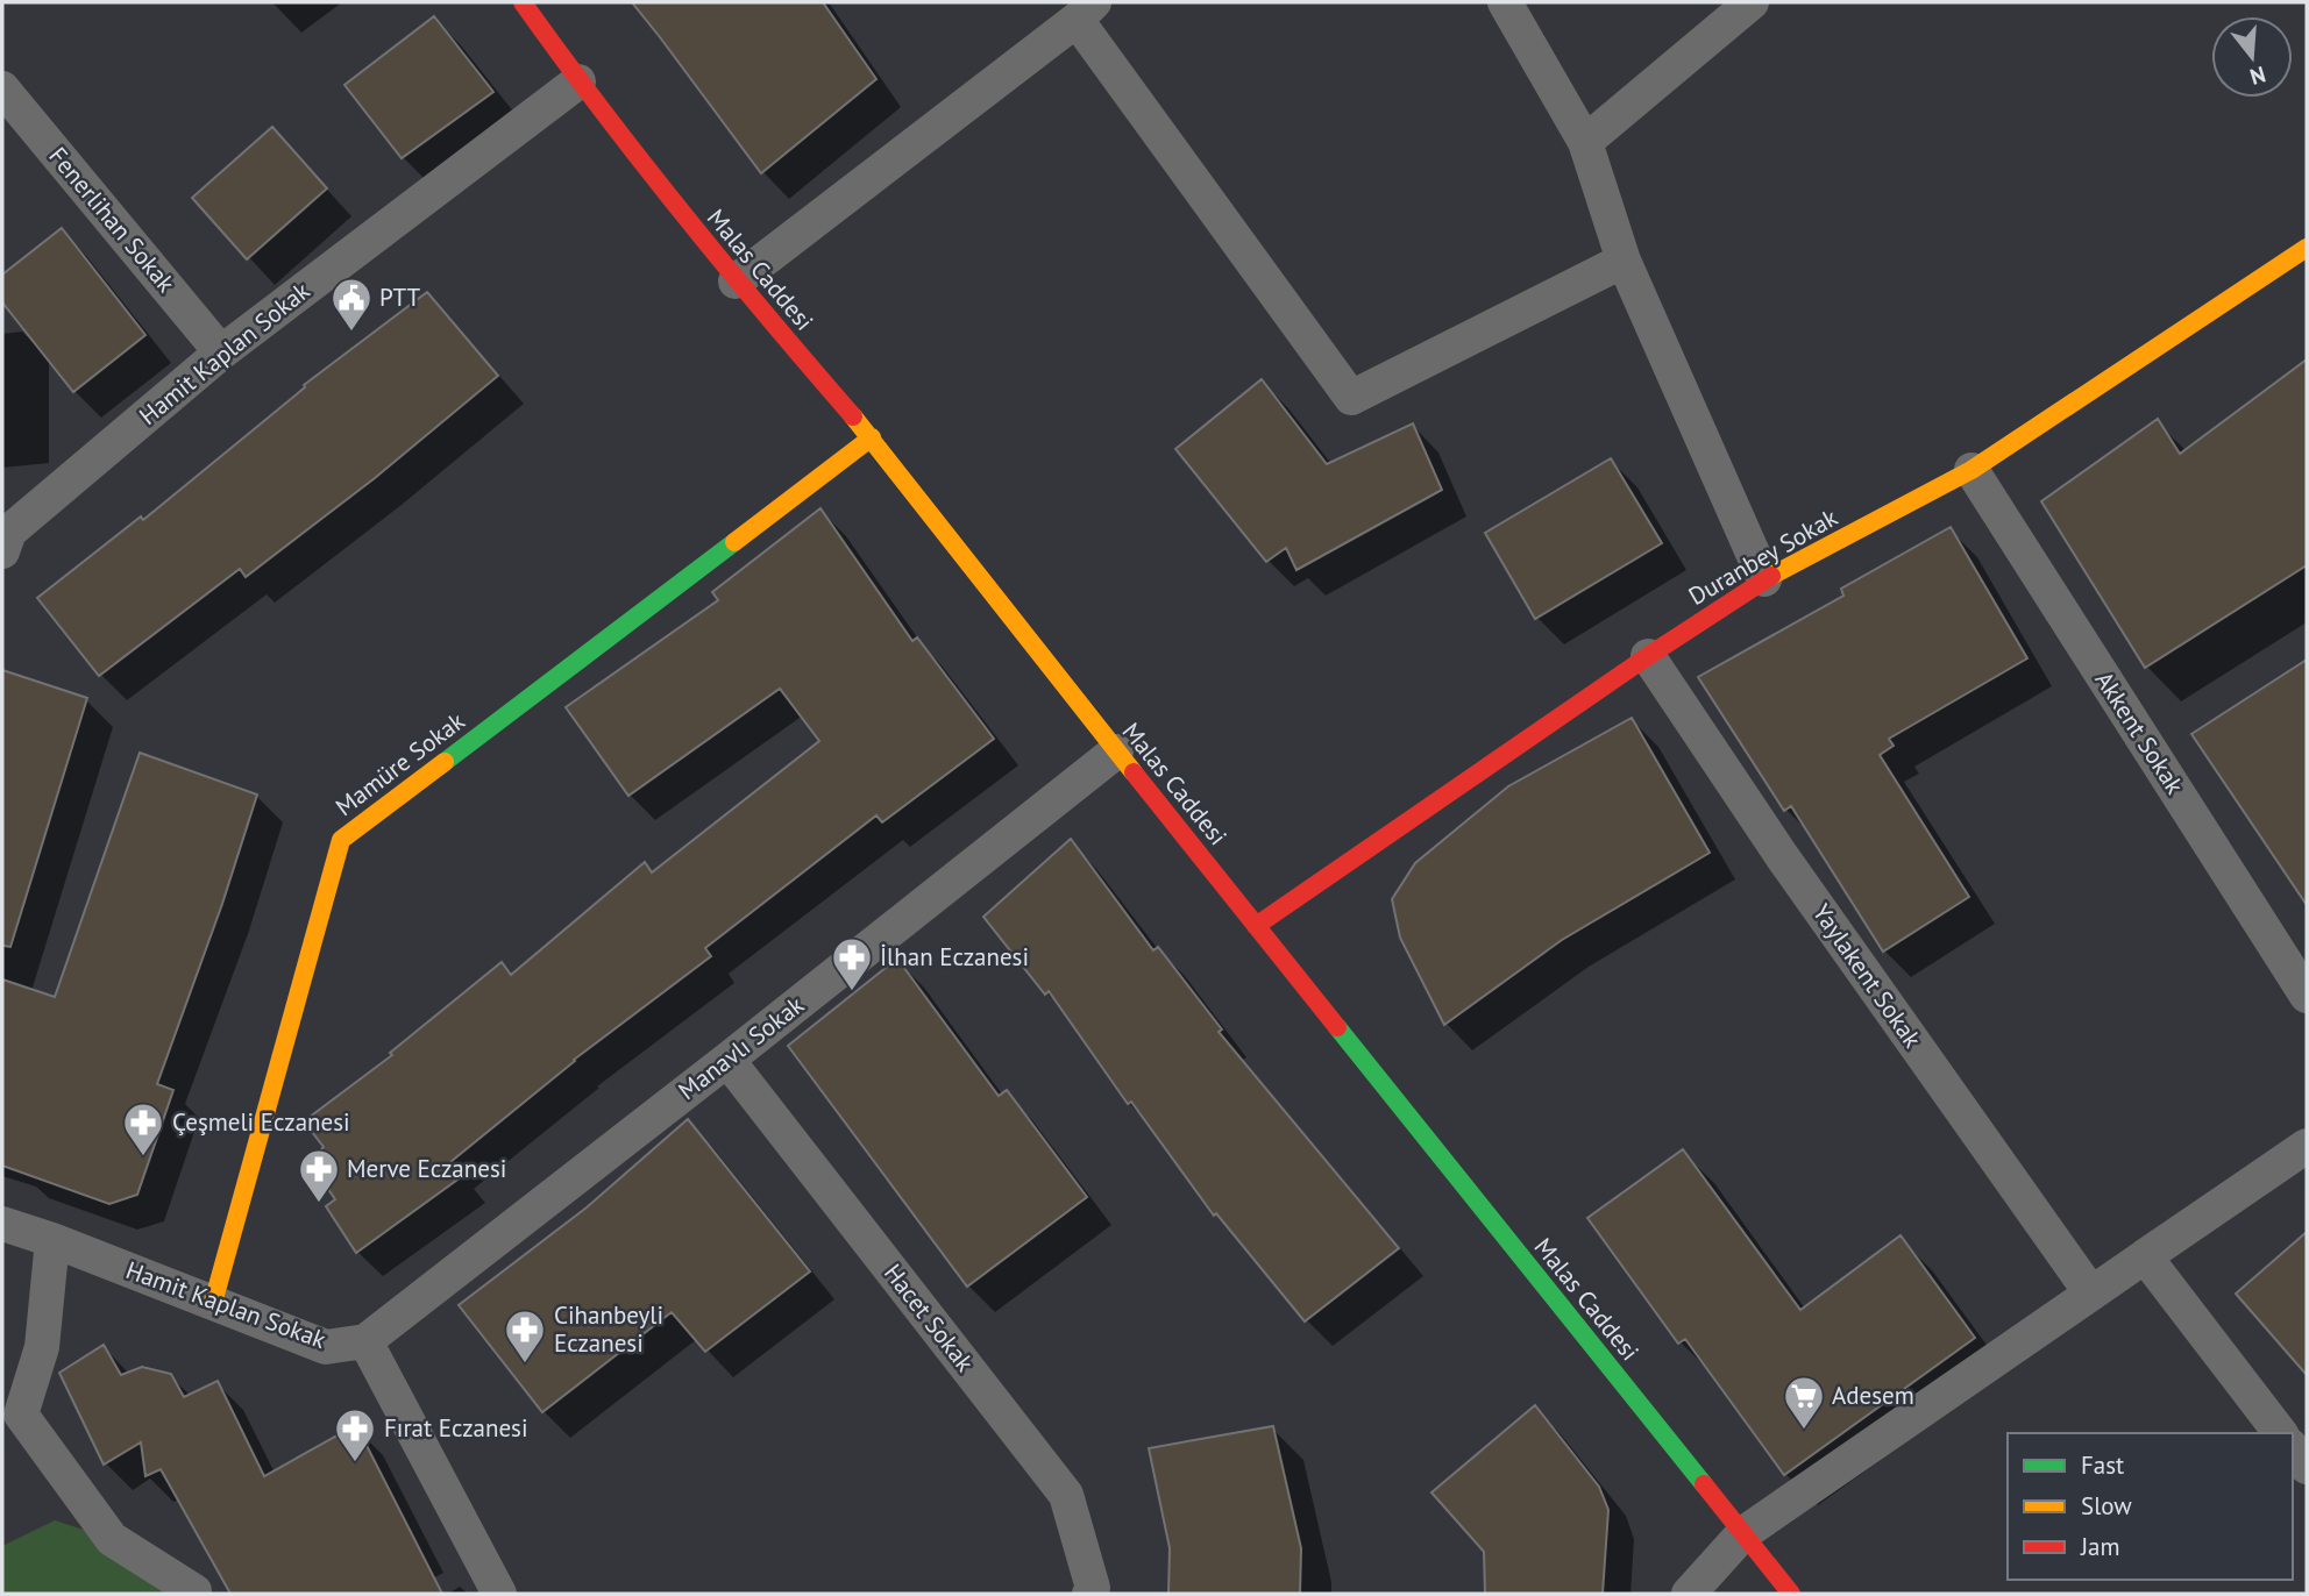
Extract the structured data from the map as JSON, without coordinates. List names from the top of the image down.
{
  "streets": {
    "street": [
      "Fenerlihan Sokak",
      "Malas Caddesi",
      "Hamit Kaplan Sokak",
      "Duranbey Sokak",
      "Akkent Sokak",
      "Mamüre Sokak",
      "Yaylakent Sokak",
      "Manavlı Sokak",
      "Hacet Sokak"
    ]
  },
  "crossings": [
    ["Fenerlihan Sokak", "Hamit Kaplan Sokak"],
    ["Malas Caddesi", "Hamit Kaplan Sokak"],
    ["Malas Caddesi", "Duranbey Sokak"],
    ["Malas Caddesi", "Mamüre Sokak"],
    ["Malas Caddesi", "Manavlı Sokak"],
    ["Hamit Kaplan Sokak", "Mamüre Sokak"],
    ["Hamit Kaplan Sokak", "Manavlı Sokak"],
    ["Duranbey Sokak", "Akkent Sokak"],
    ["Duranbey Sokak", "Yaylakent Sokak"],
    ["Manavlı Sokak", "Hacet Sokak"]
  ],
  "places": {
    "public building": ["PTT"],
    "pharmacy": [
      "İlhan Eczanesi",
      "Çeşmeli Eczanesi",
      "Merve Eczanesi",
      "Cihanbeyli Eczanesi",
      "Fırat Eczanesi"
    ],
    "supermarket": ["Adesem"]
  },
  "legend": ["Fast", "Slow", "Jam"],
  "north": "bottom"
}
